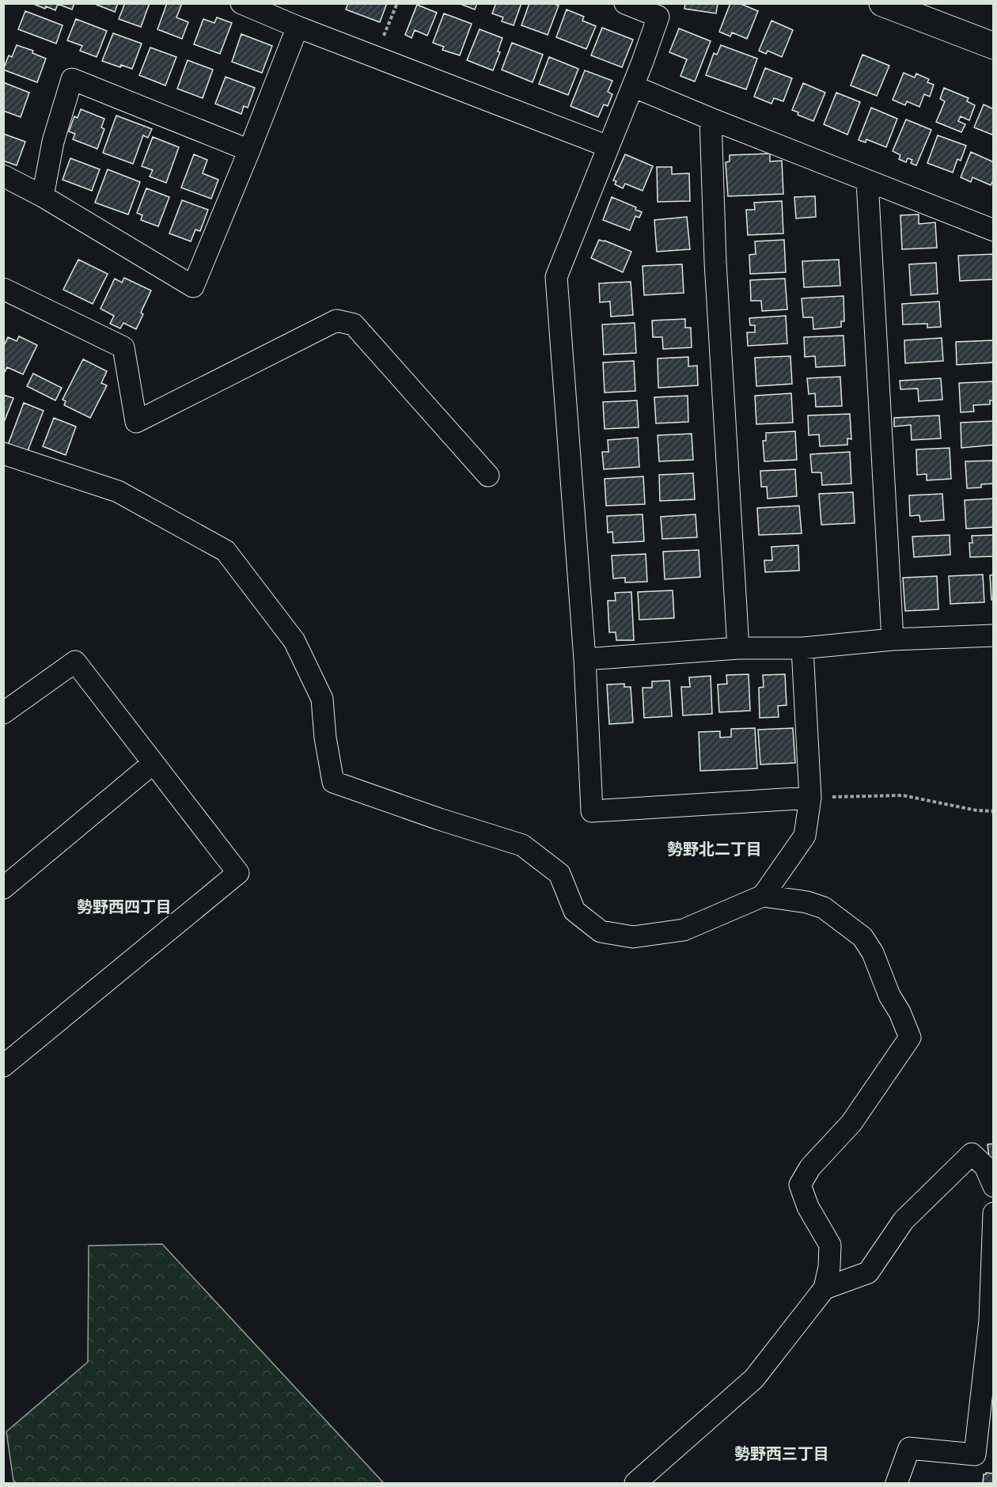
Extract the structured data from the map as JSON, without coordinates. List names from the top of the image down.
{
  "districts": ["勢野北二丁目", "勢野西四丁目", "勢野西三丁目"]
}
